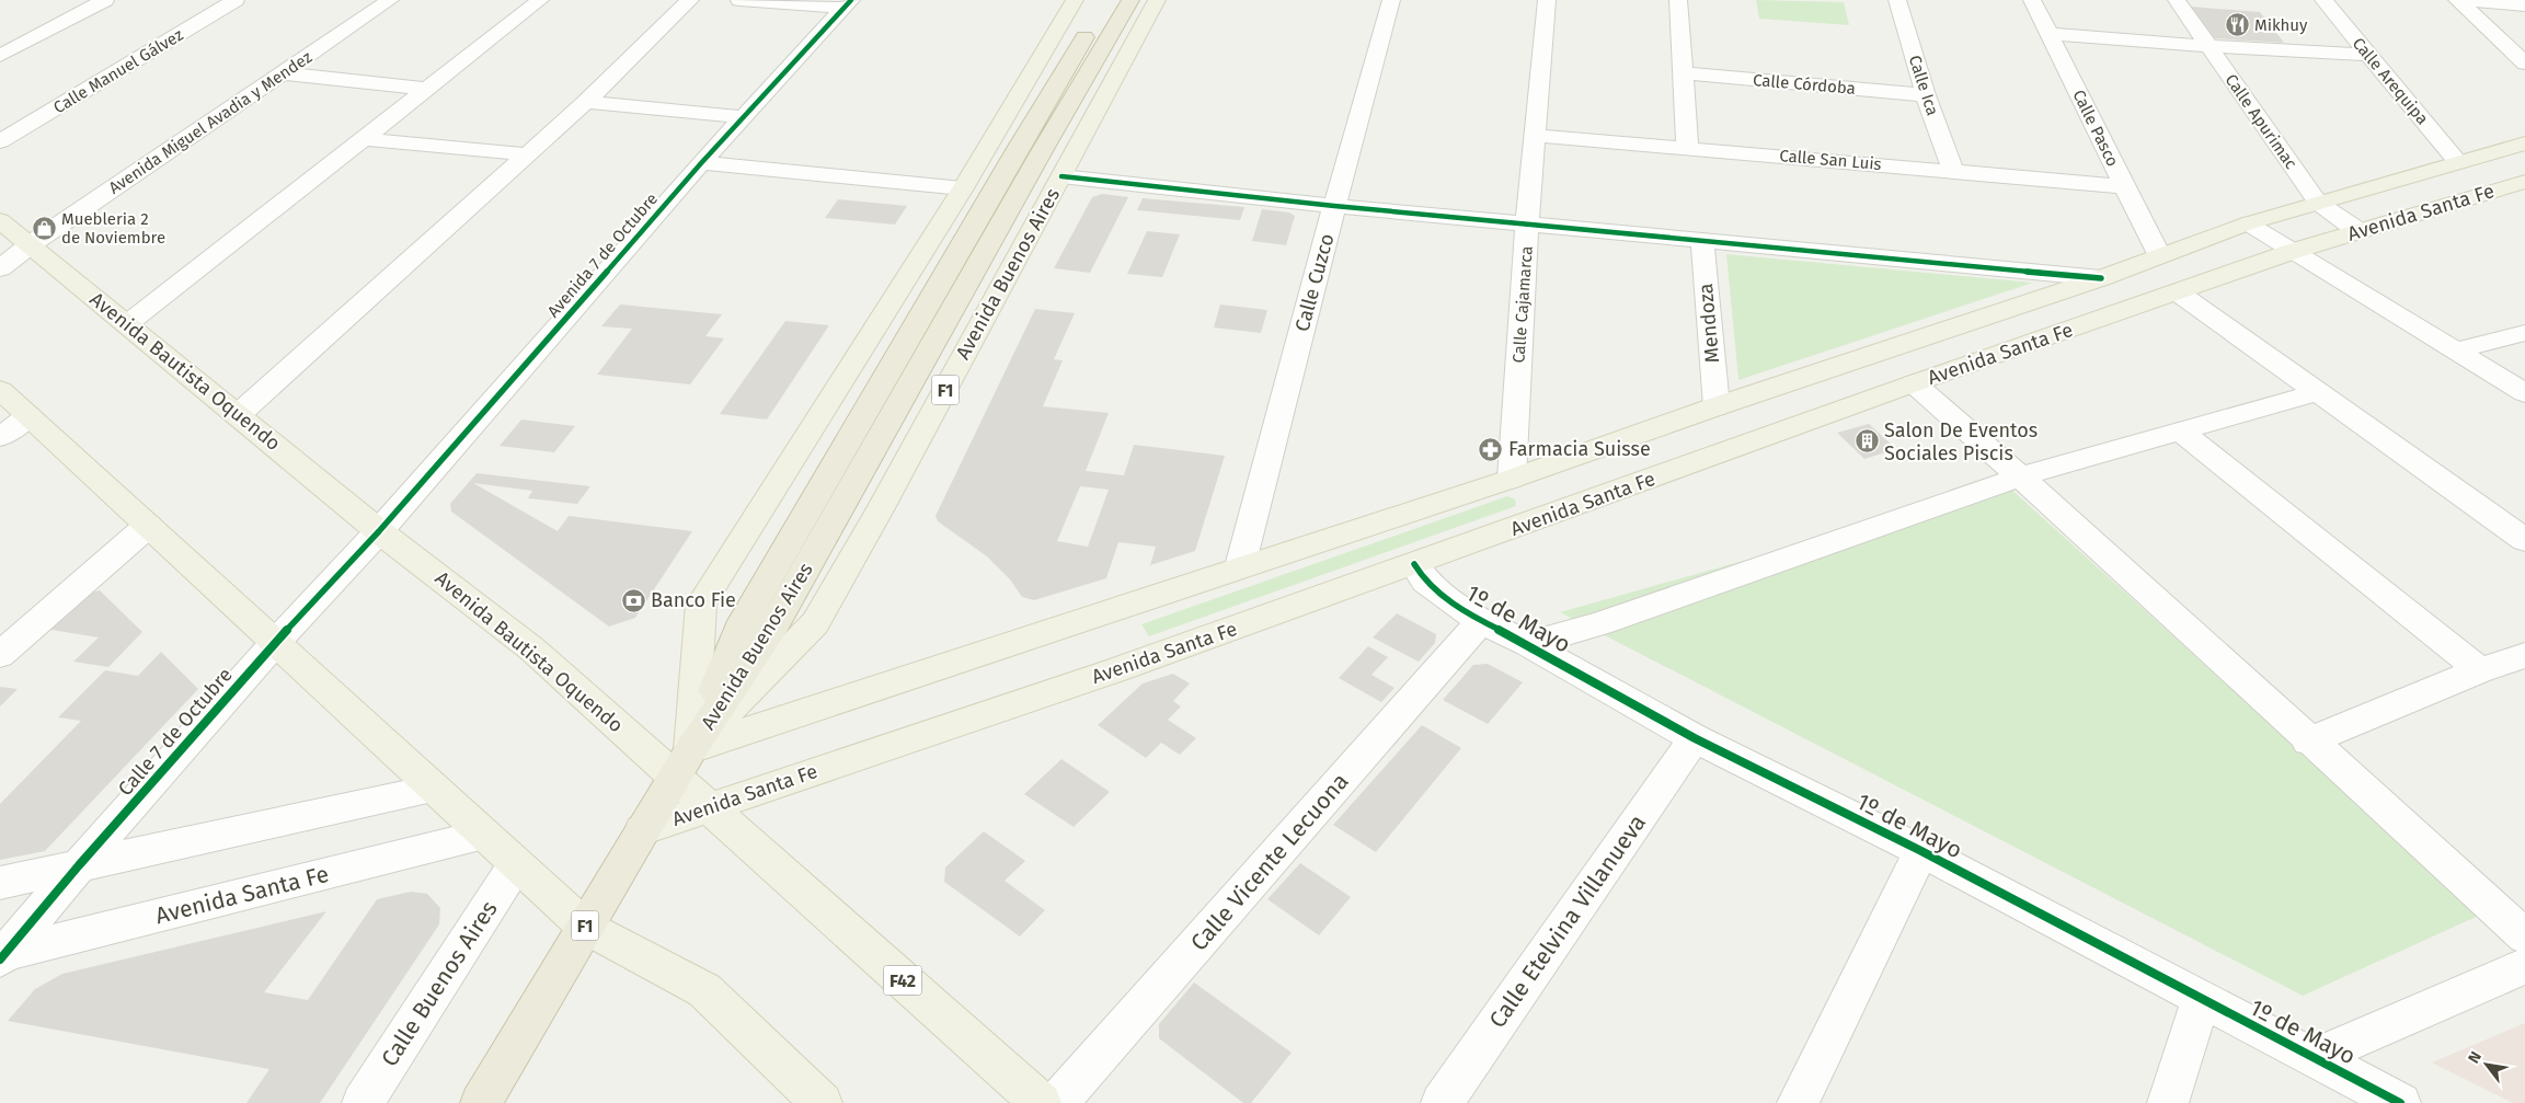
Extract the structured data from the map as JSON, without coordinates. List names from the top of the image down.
{
  "streets": {
    "highway": ["Avenida Buenos Aires", "F1"],
    "main road": ["Avenida Santa Fe", "Avenida Bautista Oquendo", "F42"],
    "street": [
      "Calle Manuel Gálvez",
      "Calle Arequipa",
      "Calle Córdoba",
      "Calle Ica",
      "Calle Apurimac",
      "Avenida Miguel Avadia y Mendez",
      "Calle Pasco",
      "Calle San Luis",
      "Avenida 7 de Octubre",
      "Calle Cuzco",
      "Calle Cajamarca",
      "Mendoza",
      "1º de Mayo",
      "Calle 7 de Octubre",
      "Calle Vicente Lecuona",
      "Calle Etelvina Villanueva",
      "Calle Buenos Aires"
    ]
  },
  "crossings": [
    ["Calle Arequipa", "Avenida Santa Fe"],
    ["Calle Córdoba", "Calle Ica"],
    ["Calle Ica", "Calle San Luis"],
    ["Calle Apurimac", "Avenida Santa Fe"],
    ["Avenida Miguel Avadia y Mendez", "Avenida Bautista Oquendo"],
    ["Calle Pasco", "Calle San Luis"],
    ["Calle Pasco", "Avenida Santa Fe"],
    ["Calle San Luis", "Calle Cajamarca"],
    ["Avenida Santa Fe", "Avenida Buenos Aires"],
    ["Avenida Santa Fe", "Calle Cuzco"],
    ["Avenida Santa Fe", "Calle Cajamarca"],
    ["Avenida Santa Fe", "Mendoza"],
    ["Avenida Santa Fe", "Avenida Bautista Oquendo"],
    ["Avenida Santa Fe", "1º de Mayo"],
    ["Avenida Santa Fe", "Calle 7 de Octubre"],
    ["Avenida 7 de Octubre", "Avenida Bautista Oquendo"],
    ["Avenida 7 de Octubre", "Calle 7 de Octubre"],
    ["Avenida Buenos Aires", "Avenida Bautista Oquendo"],
    ["Avenida Bautista Oquendo", "Calle 7 de Octubre"],
    ["1º de Mayo", "Calle Vicente Lecuona"],
    ["1º de Mayo", "Calle Etelvina Villanueva"]
  ],
  "places": {
    "restaurant": ["Mikhuy"],
    "shop": ["Muebleria 2 de Noviembre"],
    "building": ["Salon De Eventos Sociales Piscis"],
    "pharmacy": ["Farmacia Suisse"],
    "bank": ["Banco Fie"]
  },
  "north": "top left"
}
